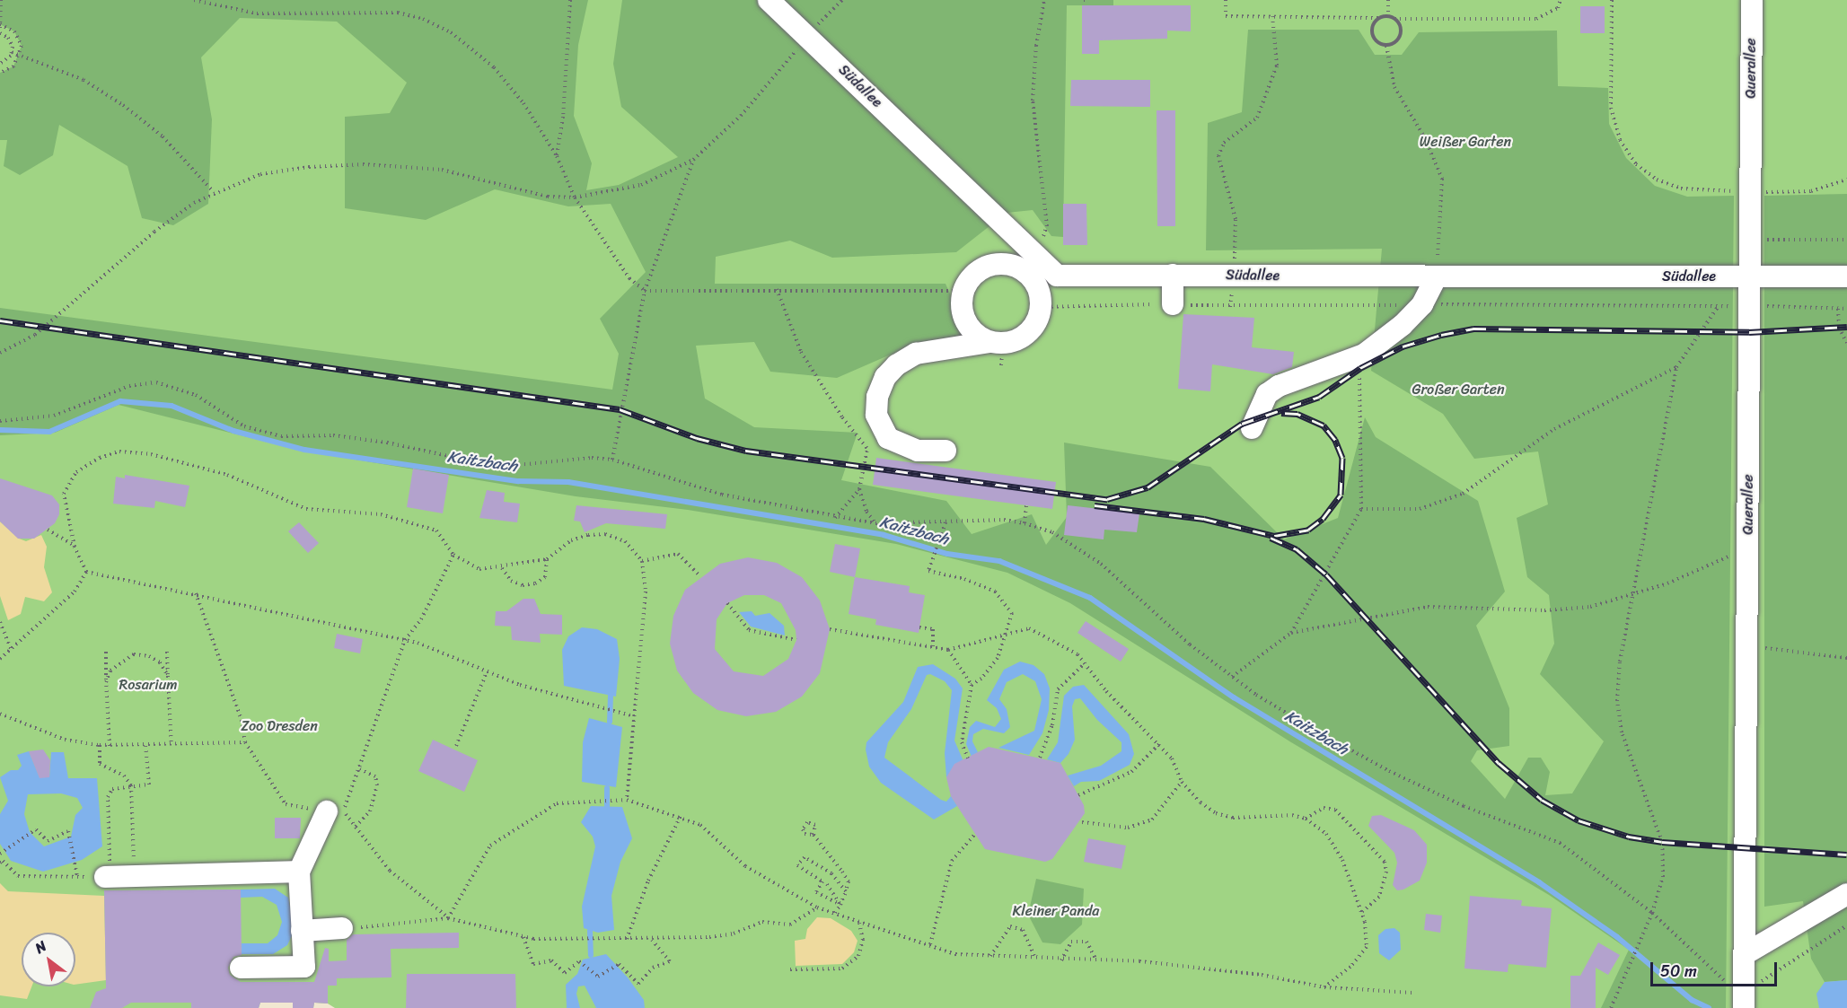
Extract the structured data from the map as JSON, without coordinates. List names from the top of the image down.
{
  "streets": {
    "street": ["Querallee", "Südallee"]
  },
  "crossings": [
    ["Querallee", "Südallee"]
  ],
  "water": ["Kaitzbach"],
  "parks": [
    "Weißer Garten",
    "Großer Garten",
    "Rosarium",
    "Zoo Dresden",
    "Kleiner Panda"
  ],
  "scale_bar": "50 m",
  "north": "top left"
}
